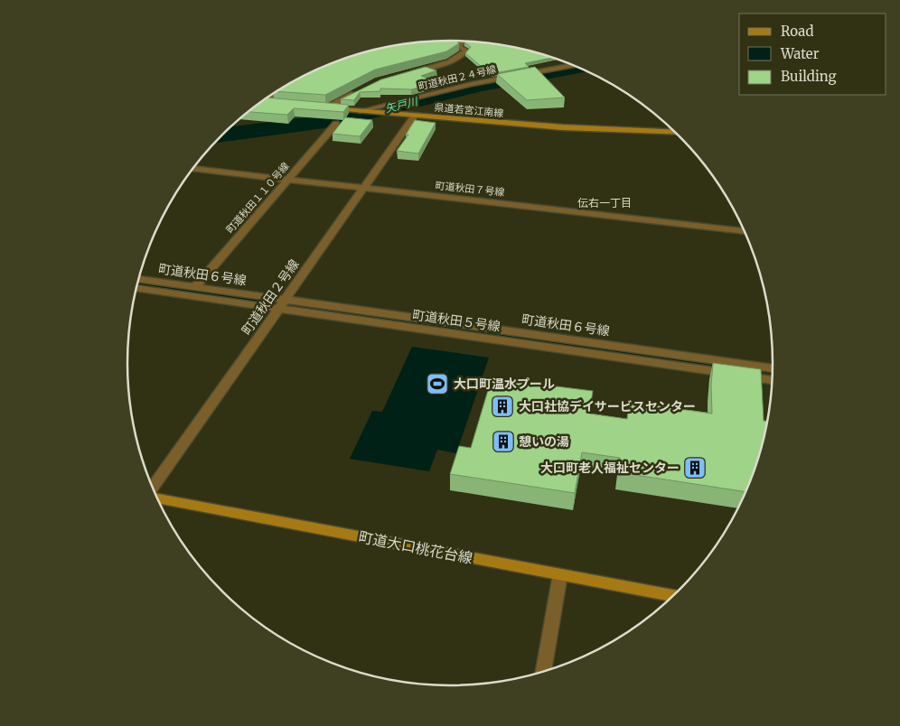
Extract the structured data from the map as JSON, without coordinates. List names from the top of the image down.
{
  "streets": {
    "main road": ["県道若宮江南線", "町道大口桃花台線"],
    "street": [
      "町道秋田２４号線",
      "町道秋田７号線",
      "町道秋田１１０号線",
      "町道秋田６号線",
      "町道秋田２号線",
      "町道秋田５号線"
    ]
  },
  "crossings": [
    ["町道秋田２４号線", "県道若宮江南線"],
    ["県道若宮江南線", "町道秋田２号線"],
    ["町道秋田７号線", "町道秋田１１０号線"],
    ["町道秋田７号線", "町道秋田２号線"],
    ["町道秋田１１０号線", "町道秋田６号線"],
    ["町道秋田６号線", "町道秋田２号線"],
    ["町道秋田６号線", "町道秋田５号線"],
    ["町道秋田２号線", "町道秋田５号線"]
  ],
  "districts": ["伝右一丁目"],
  "water": ["矢戸川"],
  "places": {
    "sports": ["大口町温水プール"],
    "building": ["大口社協デイサービスセンター", "憩いの湯", "大口町老人福祉センター"]
  },
  "legend": ["Road", "Water", "Building"]
}
